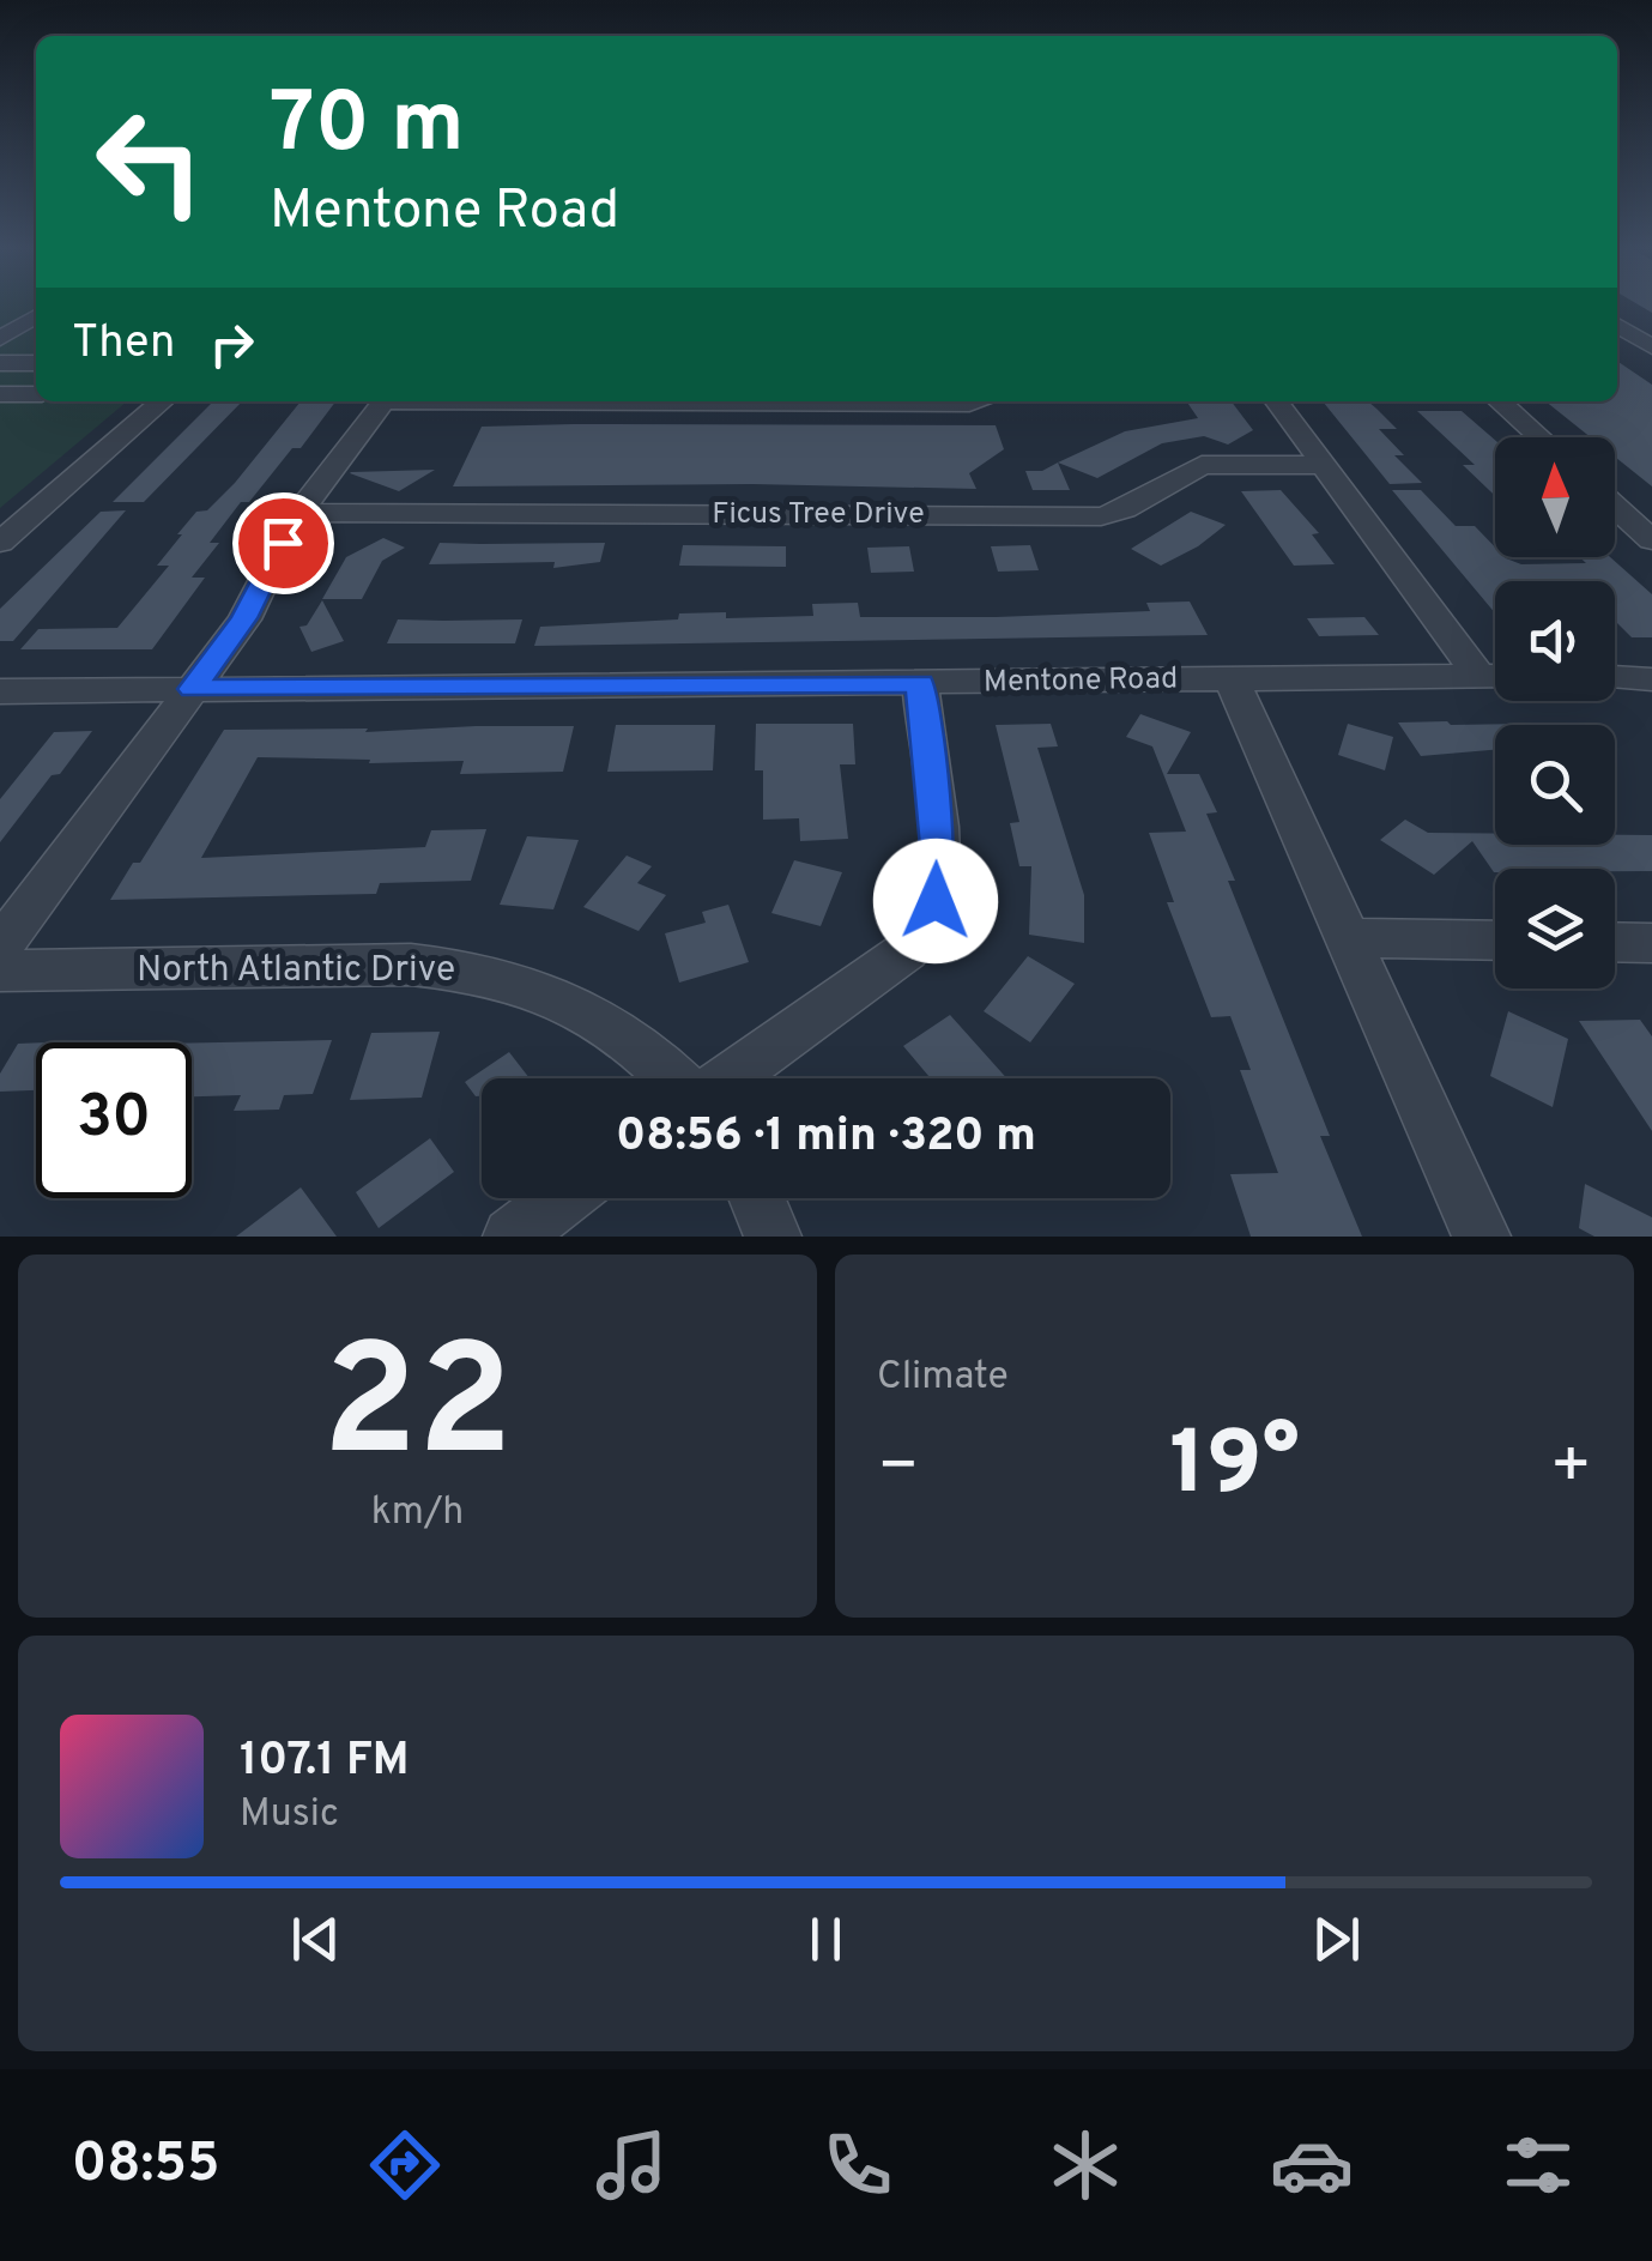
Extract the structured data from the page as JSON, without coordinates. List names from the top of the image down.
{
  "streets": {
    "street": ["Ficus Tree Drive", "Mentone Road", "North Atlantic Drive"]
  },
  "north": "top",
  "page": {
    "turn": ["70 m", "Mentone Road"],
    "then": "Then",
    "limit": "30",
    "trip": "08:56 · 1 min · 320 m",
    "tile": [
      ["22", "km/h"],
      "Climate"
    ],
    "heat": ["−", "19°", "+"],
    "song": ["107.1 FM", "Music"],
    "tabs": "08:55"
  }
}
